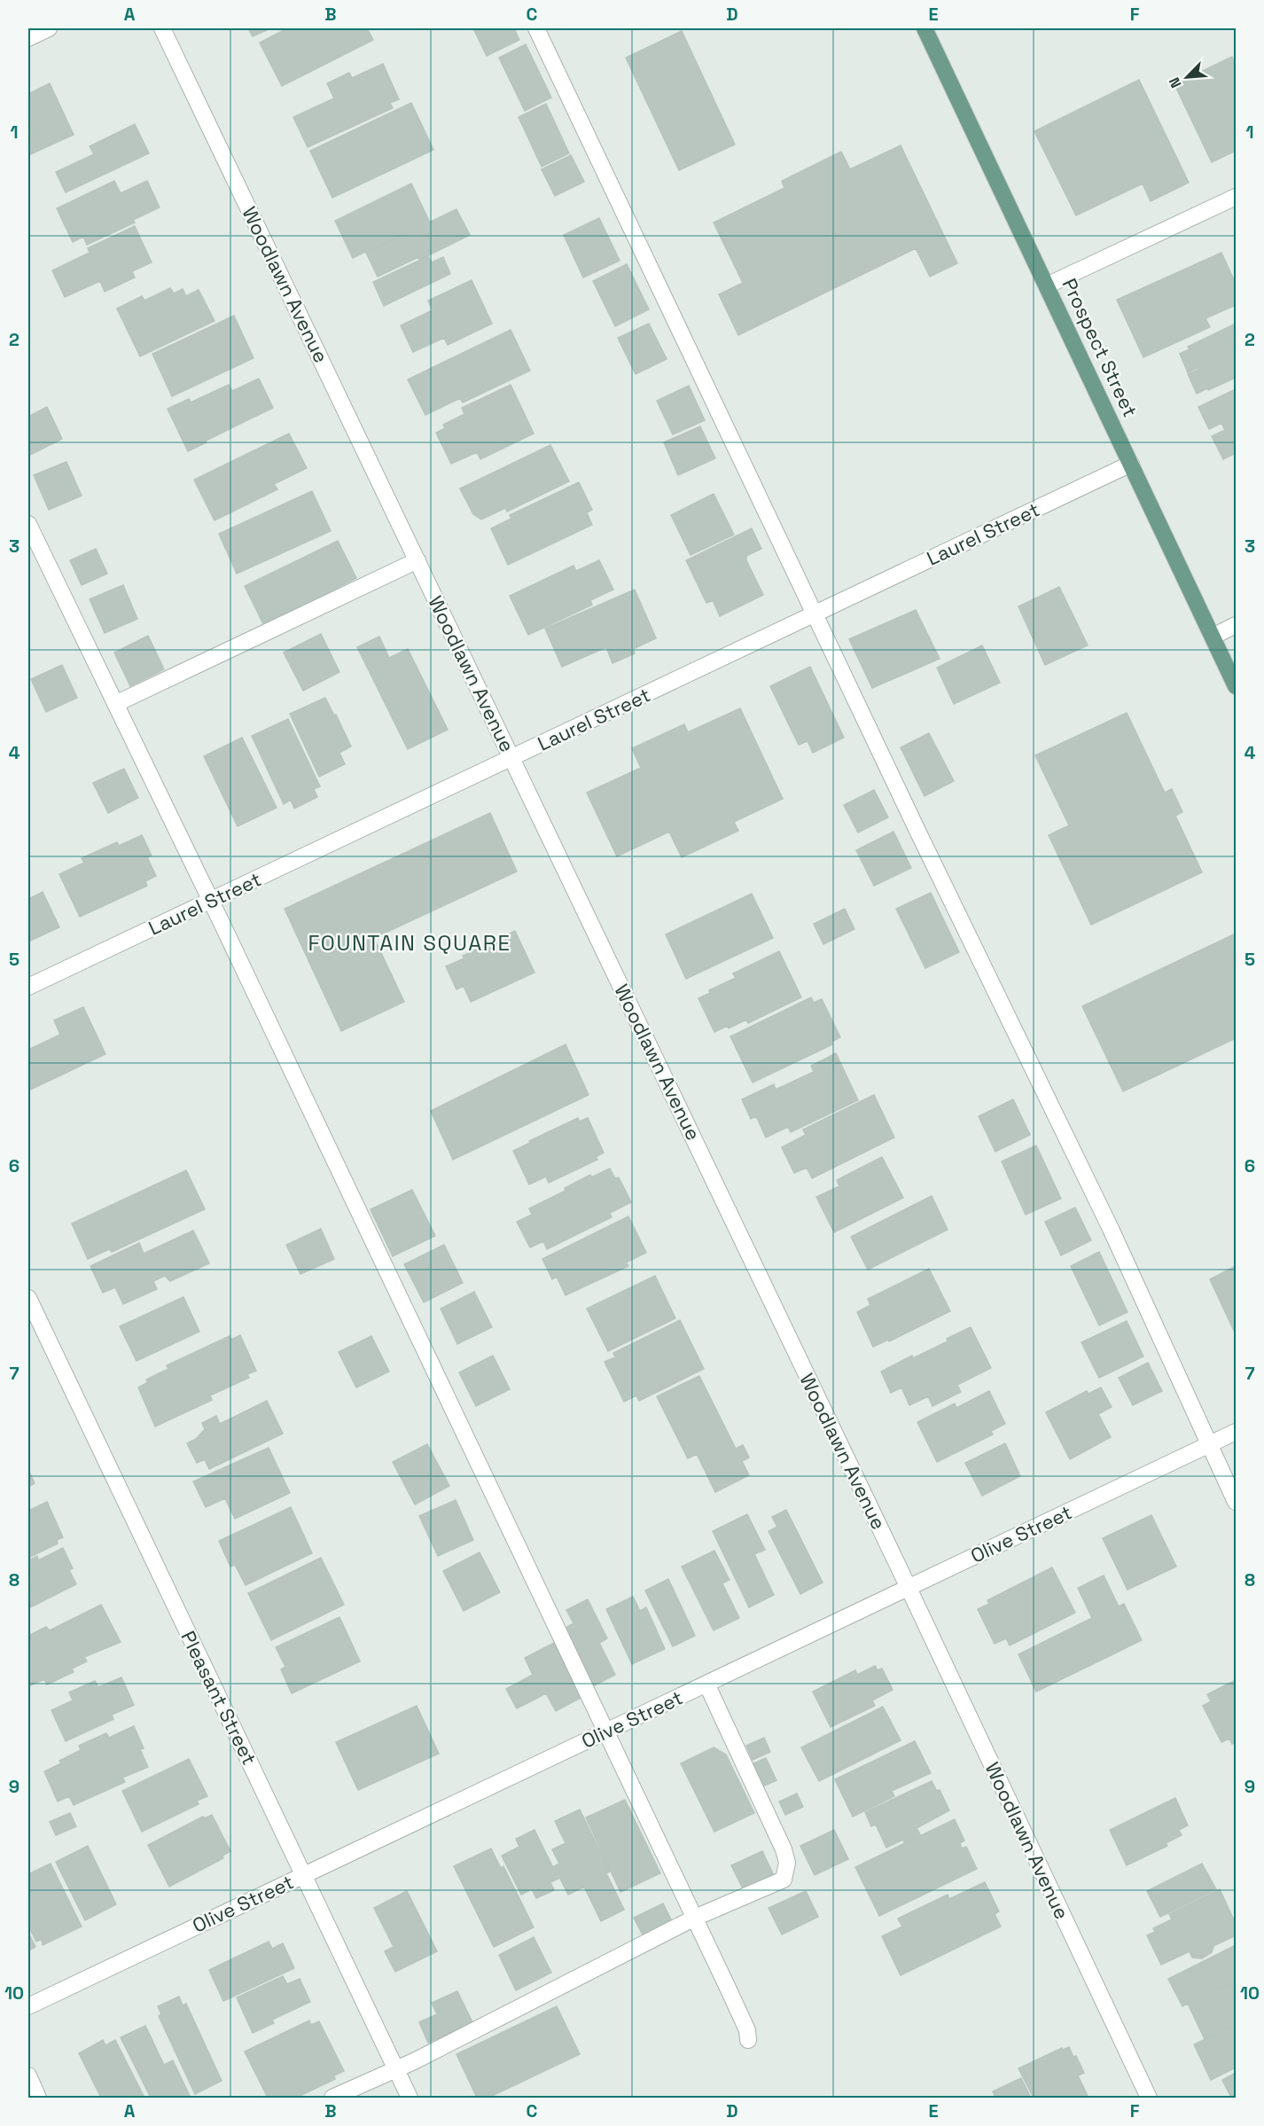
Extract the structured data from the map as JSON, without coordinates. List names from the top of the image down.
{
  "streets": {
    "main road": ["Prospect Street"],
    "street": [
      "Woodlawn Avenue",
      "Laurel Street",
      "Olive Street",
      "Pleasant Street"
    ]
  },
  "crossings": [
    ["Woodlawn Avenue", "Laurel Street"],
    ["Woodlawn Avenue", "Olive Street"],
    ["Prospect Street", "Laurel Street"],
    ["Olive Street", "Pleasant Street"]
  ],
  "districts": ["FOUNTAIN SQUARE"],
  "north": "bottom left",
  "grid": {
    "columns": [
      "A",
      "B",
      "C",
      "D",
      "E",
      "F"
    ],
    "rows": [
      "1",
      "2",
      "3",
      "4",
      "5",
      "6",
      "7",
      "8",
      "9",
      "10"
    ]
  }
}
